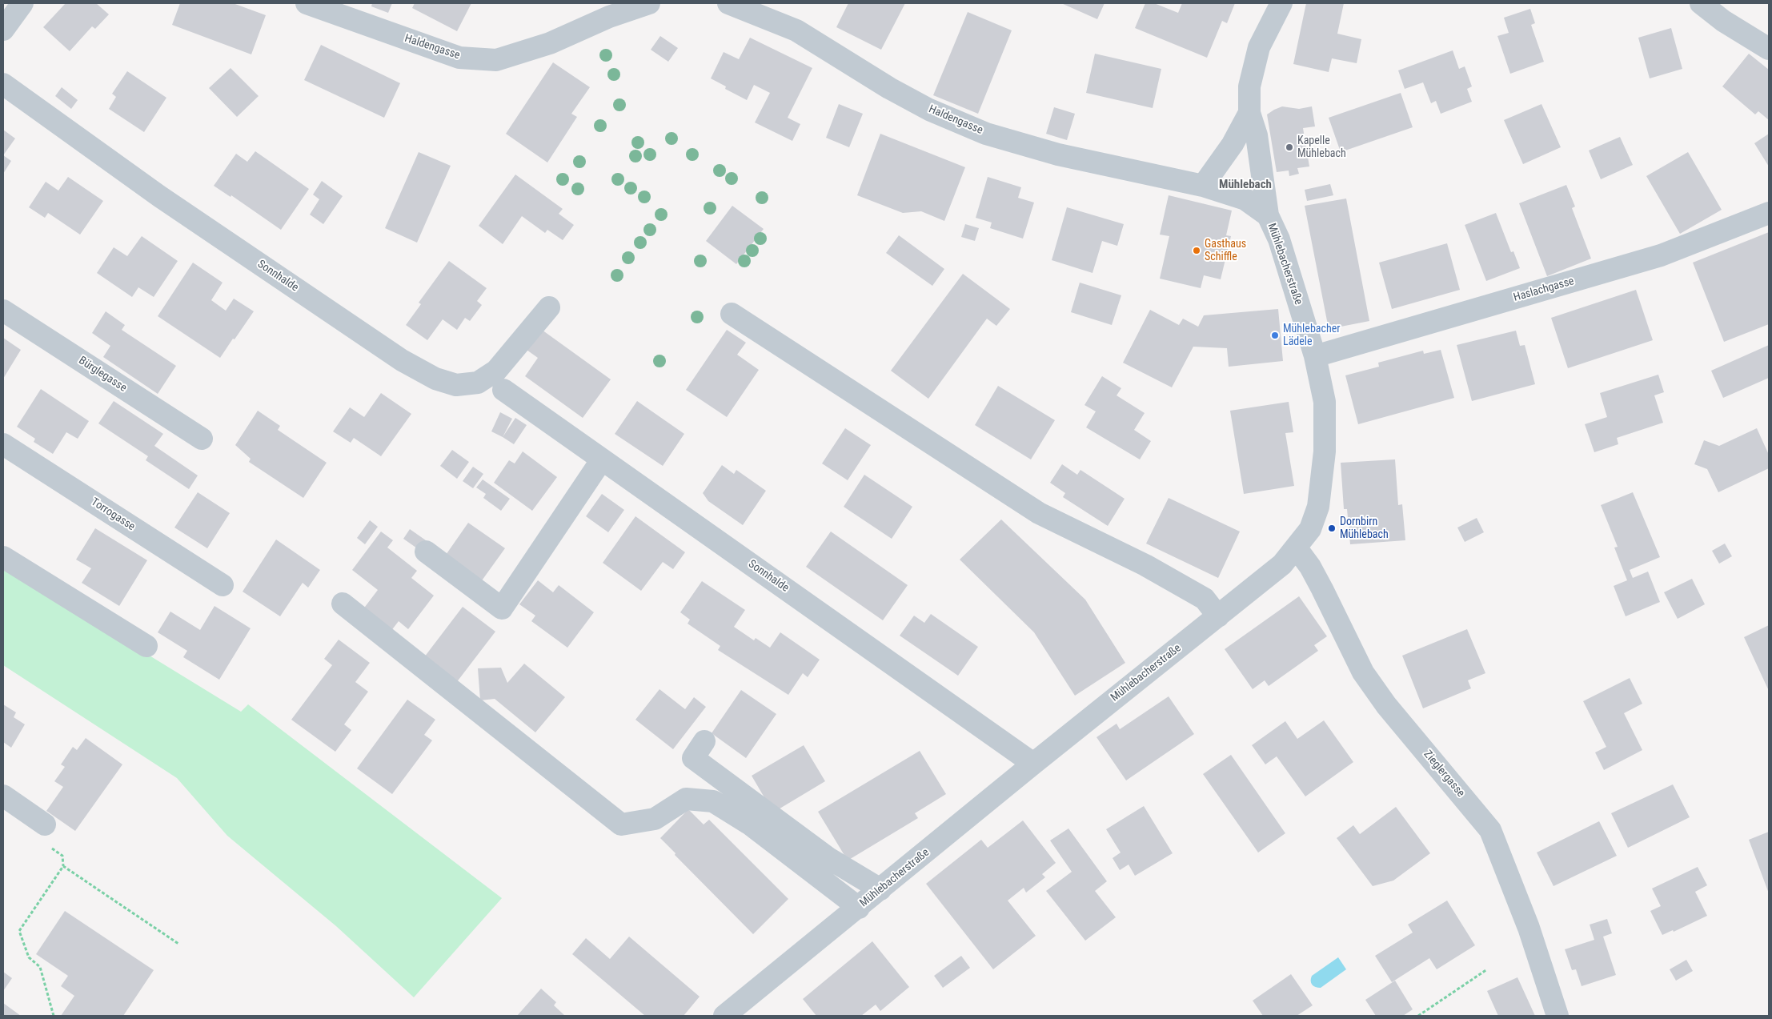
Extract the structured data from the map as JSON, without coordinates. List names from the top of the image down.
{
  "streets": {
    "street": [
      "Haldengasse",
      "Mühlebacherstraße",
      "Sonnhalde",
      "Haslachgasse",
      "Bürglegasse",
      "Torrogasse",
      "Zieglergasse"
    ]
  },
  "crossings": [
    ["Haldengasse", "Mühlebacherstraße"],
    ["Mühlebacherstraße", "Sonnhalde"],
    ["Mühlebacherstraße", "Haslachgasse"],
    ["Mühlebacherstraße", "Zieglergasse"]
  ],
  "districts": ["Mühlebach"],
  "places": [
    "Kapelle Mühlebach",
    "Gasthaus Schiffle",
    "Mühlebacher Lädele",
    "Dornbirn Mühlebach"
  ]
}
